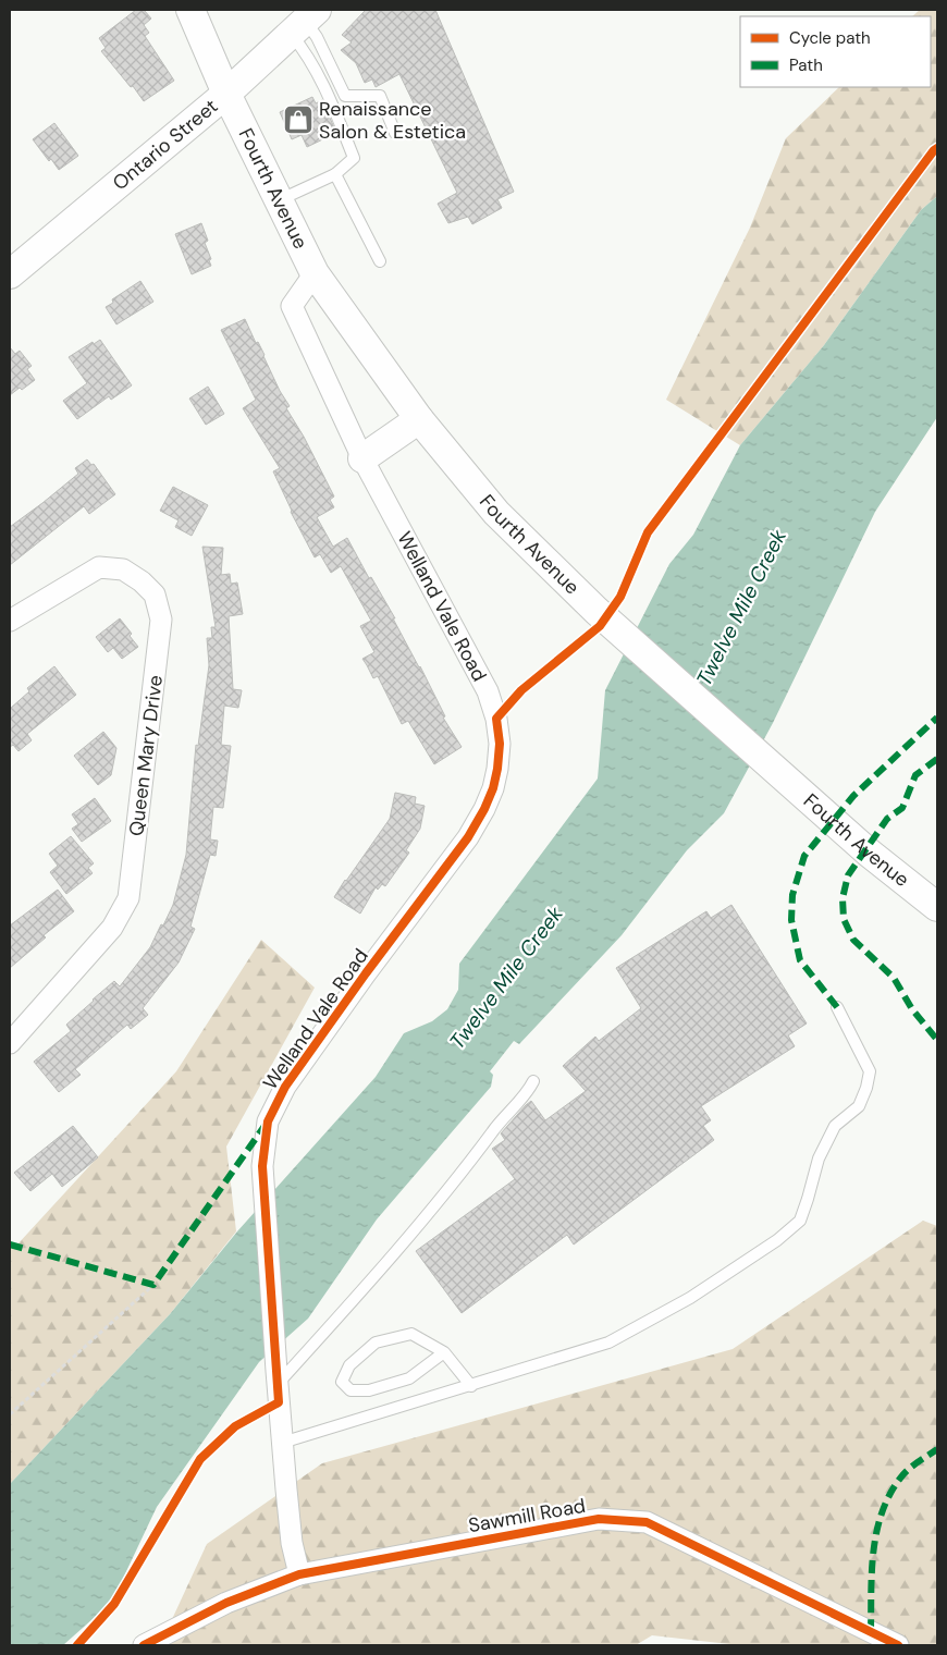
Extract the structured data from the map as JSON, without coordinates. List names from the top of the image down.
{
  "streets": {
    "main road": ["Ontario Street", "Fourth Avenue"],
    "street": ["Welland Vale Road", "Queen Mary Drive", "Sawmill Road"]
  },
  "crossings": [
    ["Ontario Street", "Fourth Avenue"],
    ["Fourth Avenue", "Welland Vale Road"],
    ["Welland Vale Road", "Sawmill Road"]
  ],
  "water": ["Twelve Mile Creek"],
  "places": {
    "shop": ["Renaissance Salon & Estetica"]
  },
  "legend": ["Cycle path", "Path"]
}
